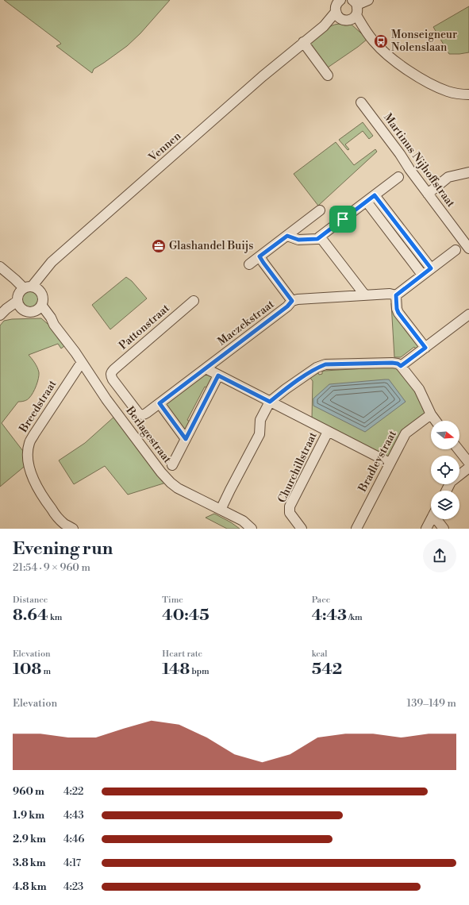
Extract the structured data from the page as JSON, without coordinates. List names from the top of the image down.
{
  "streets": {
    "street": [
      "Vennen",
      "Martinus Nijhoffstraat",
      "Maczekstraat",
      "Pattonstraat",
      "Breedstraat",
      "Berlagestraat",
      "Bradleystraat",
      "Churchillstraat"
    ]
  },
  "crossings": [
    ["Vennen", "Berlagestraat"],
    ["Maczekstraat", "Pattonstraat"],
    ["Breedstraat", "Berlagestraat"]
  ],
  "places": {
    "bus stop": ["Monseigneur Nolenslaan"],
    "office": ["Glashandel Buijs"]
  },
  "north": "right",
  "page": {
    "heading": ["Evening run", "21:54 · 9 × 960 m"],
    "stats": [
      ["Distance", "8.64 km"],
      ["Time", "40:45"],
      ["Pace", "4:43 /km"],
      ["Elevation", "108 m"],
      ["Heart rate", "148 bpm"],
      ["kcal", "542"]
    ],
    "chart": ["Elevation", "139–149 m"],
    "list": [
      {
        "name": "960 m",
        "note": "4:22"
      },
      {
        "name": "1.9 km",
        "note": "4:43"
      },
      {
        "name": "2.9 km",
        "note": "4:46"
      },
      {
        "name": "3.8 km",
        "note": "4:17"
      },
      {
        "name": "4.8 km",
        "note": "4:23"
      }
    ]
  }
}
